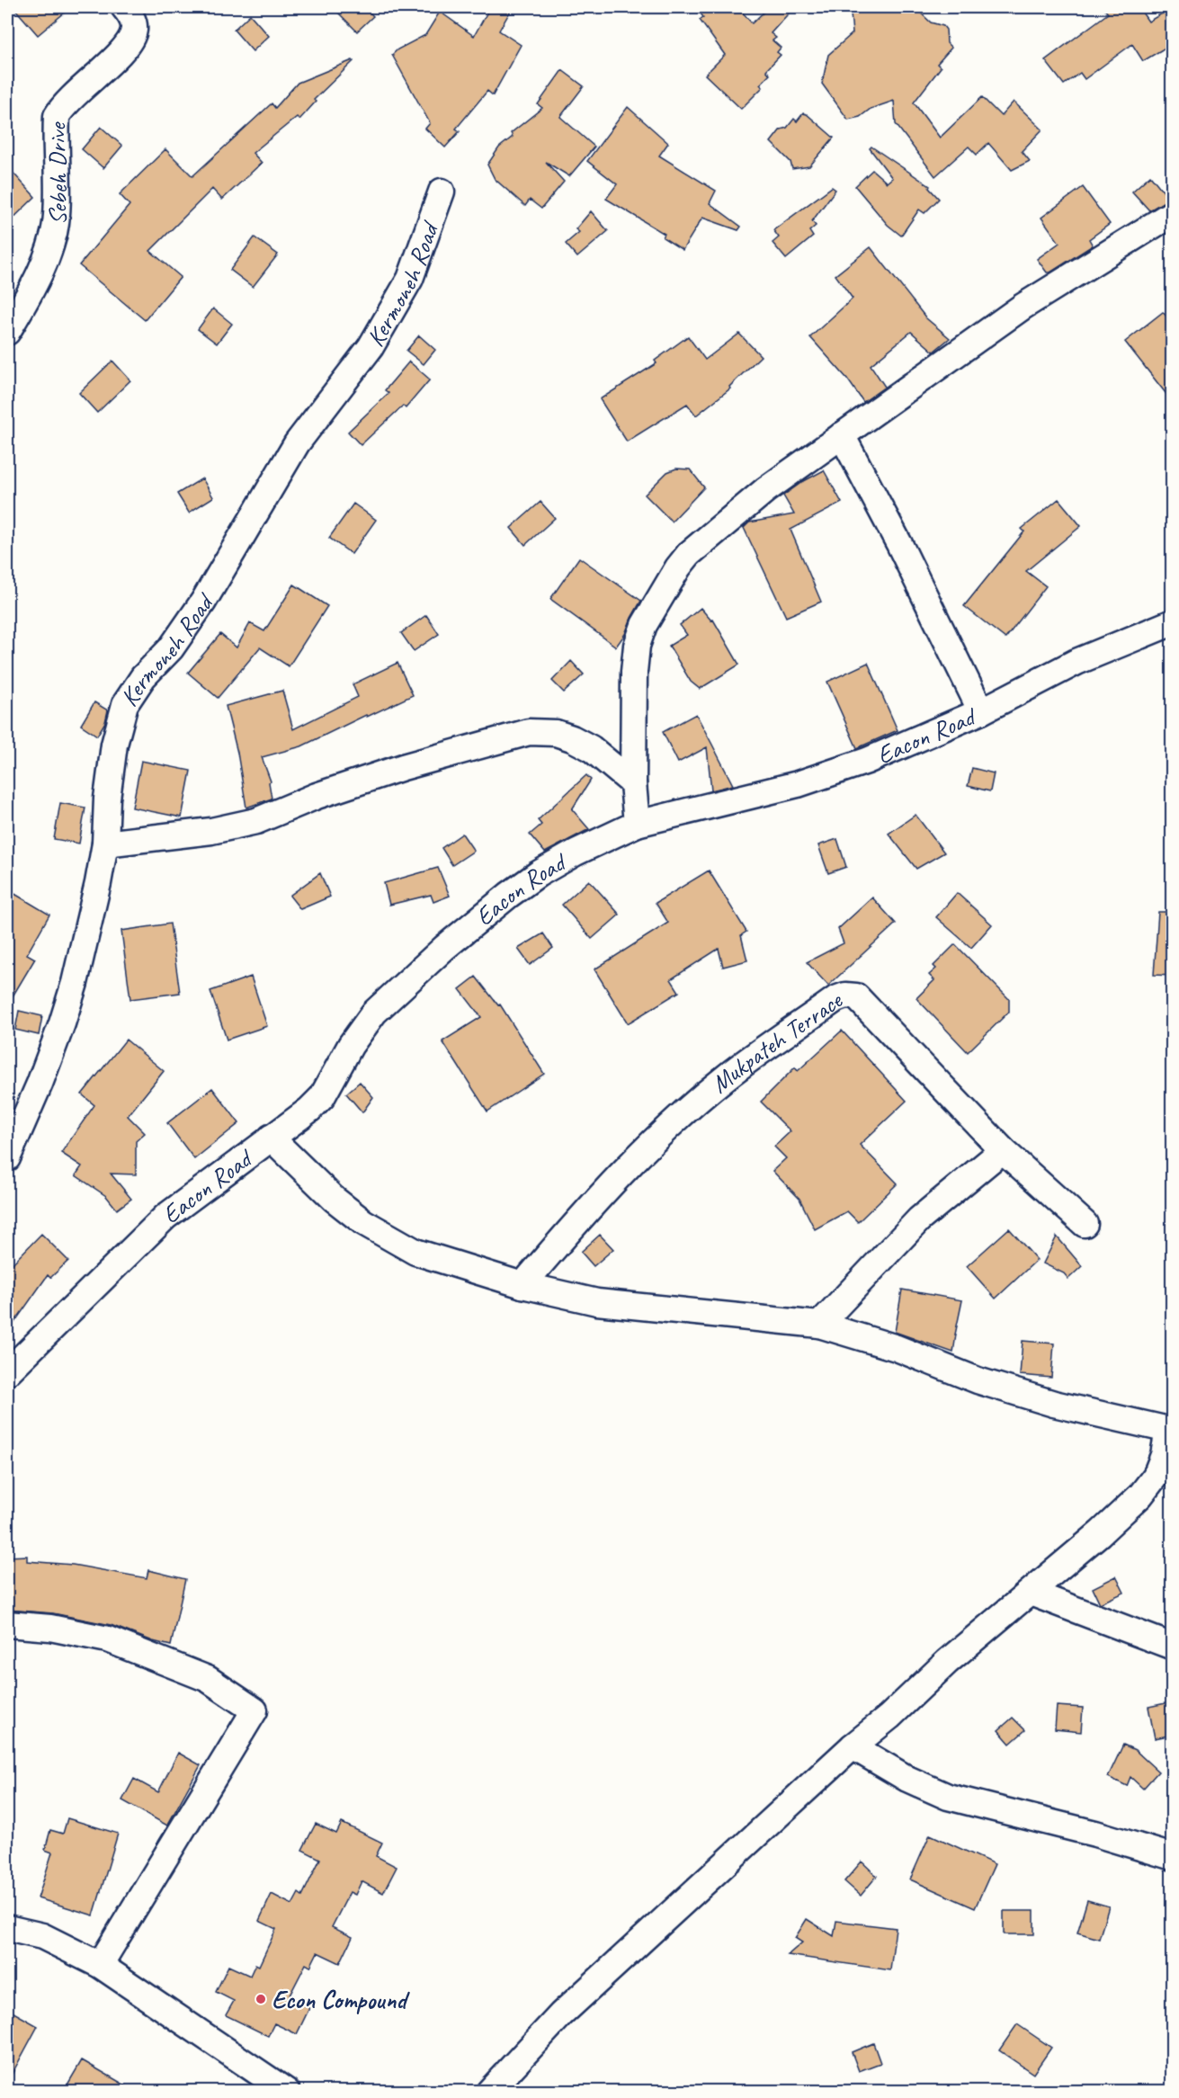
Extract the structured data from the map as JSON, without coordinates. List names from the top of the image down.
{
  "streets": {
    "street": [
      "Sebeh Drive",
      "Kermoneh Road",
      "Eacon Road",
      "Mukpateh Terrace"
    ]
  },
  "places": ["Econ Compound"]
}
